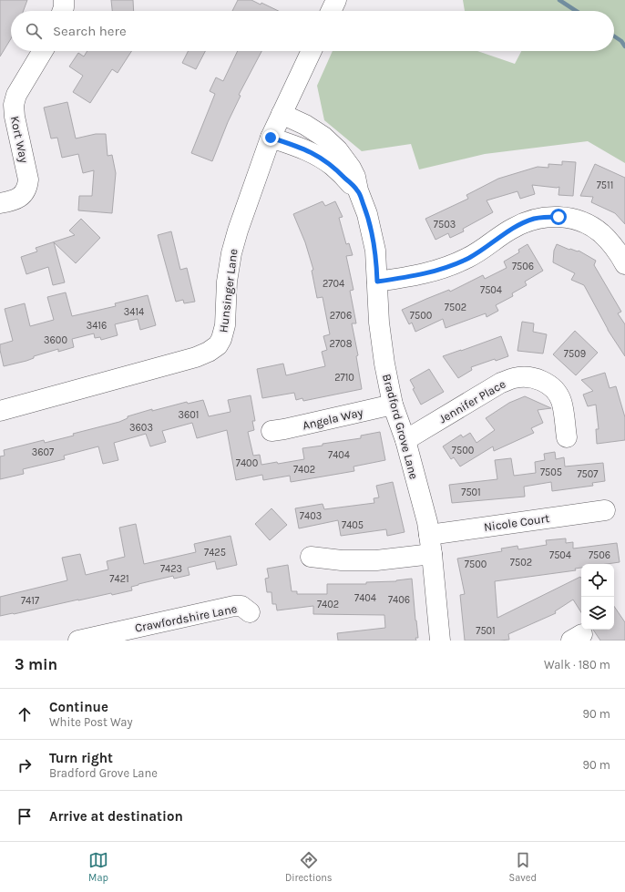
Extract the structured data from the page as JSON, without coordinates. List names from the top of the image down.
{
  "streets": {
    "street": [
      "Kort Way",
      "Hunsinger Lane",
      "Jennifer Place",
      "Angela Way",
      "Bradford Grove Lane",
      "Nicole Court",
      "Crawfordshire Lane"
    ]
  },
  "crossings": [
    ["Hunsinger Lane", "Bradford Grove Lane"],
    ["Jennifer Place", "Bradford Grove Lane"],
    ["Angela Way", "Bradford Grove Lane"],
    ["Bradford Grove Lane", "Nicole Court"]
  ],
  "house_numbers": [
    "7511",
    "7503",
    "7506",
    "2704",
    "7504",
    "7502",
    "3414",
    "2706",
    "7500",
    "3416",
    "3600",
    "2708",
    "7509",
    "2710",
    "3601",
    "3603",
    "7500",
    "3607",
    "7404",
    "7400",
    "7402",
    "7505",
    "7507",
    "7501",
    "7403",
    "7405",
    "7425",
    "7504",
    "7506",
    "7502",
    "7500",
    "7423",
    "7421",
    "7404",
    "7406",
    "7417",
    "7402",
    "7501"
  ],
  "page": {
    "search": "Search here",
    "heading": ["3 min", "Walk · 180 m"],
    "list": [
      ["Continue", "White Post Way", "90 m"],
      ["Turn right", "Bradford Grove Lane", "90 m"],
      "Arrive at destination"
    ],
    "nav": ["Map", "Directions", "Saved"]
  }
}
